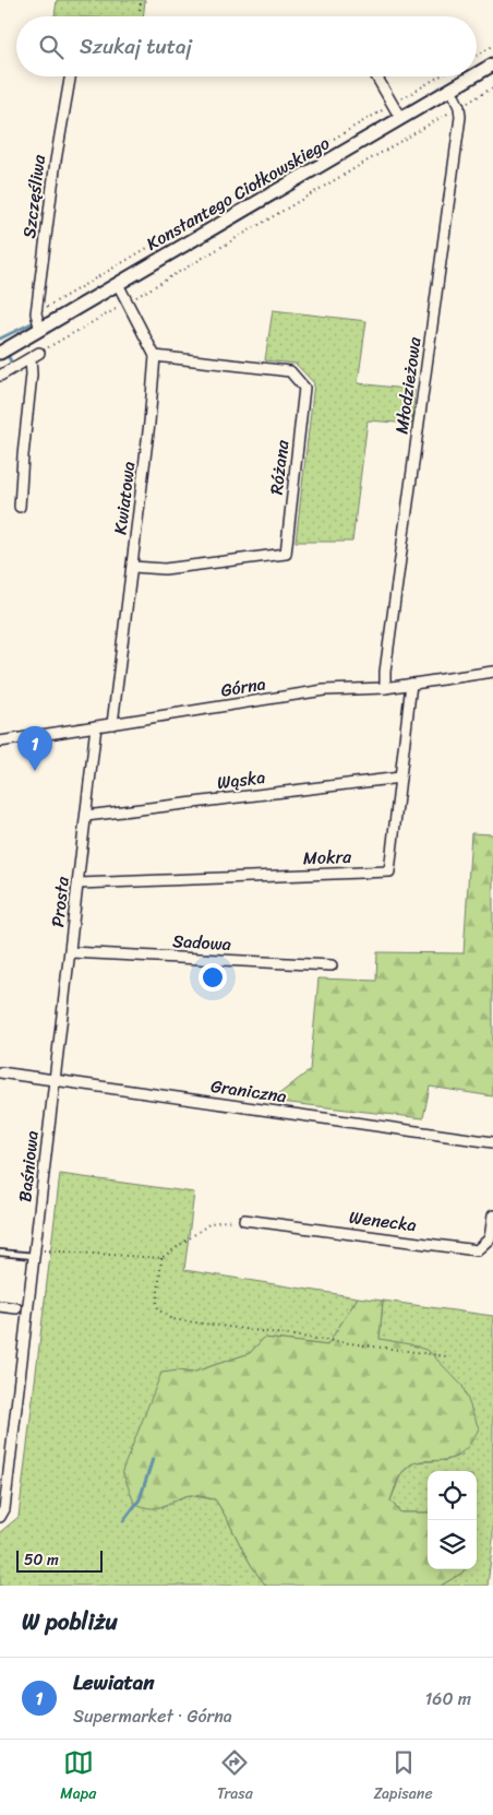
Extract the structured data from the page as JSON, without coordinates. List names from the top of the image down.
{
  "streets": {
    "street": [
      "Konstantego Ciołkowskiego",
      "Szczęśliwa",
      "Młodzieżowa",
      "Różana",
      "Kwiatowa",
      "Górna",
      "Wąska",
      "Mokra",
      "Prosta",
      "Sadowa",
      "Graniczna",
      "Baśniowa",
      "Wenecka"
    ]
  },
  "crossings": [
    ["Konstantego Ciołkowskiego", "Szczęśliwa"],
    ["Konstantego Ciołkowskiego", "Młodzieżowa"],
    ["Młodzieżowa", "Górna"],
    ["Różana", "Kwiatowa"],
    ["Kwiatowa", "Górna"],
    ["Górna", "Mokra"],
    ["Górna", "Prosta"],
    ["Wąska", "Mokra"],
    ["Wąska", "Prosta"],
    ["Mokra", "Prosta"],
    ["Prosta", "Sadowa"],
    ["Prosta", "Graniczna"],
    ["Prosta", "Baśniowa"],
    ["Graniczna", "Baśniowa"]
  ],
  "scale_bar": "50 m",
  "page": {
    "search": "Szukaj tutaj",
    "pins": "1",
    "scale": "50 m",
    "heading": "W pobliżu",
    "list": [
      {
        "mark": "1",
        "name": "Lewiatan",
        "note": "Supermarket · Górna",
        "value": "160 m"
      }
    ],
    "nav": ["Mapa", "Trasa", "Zapisane"]
  }
}
